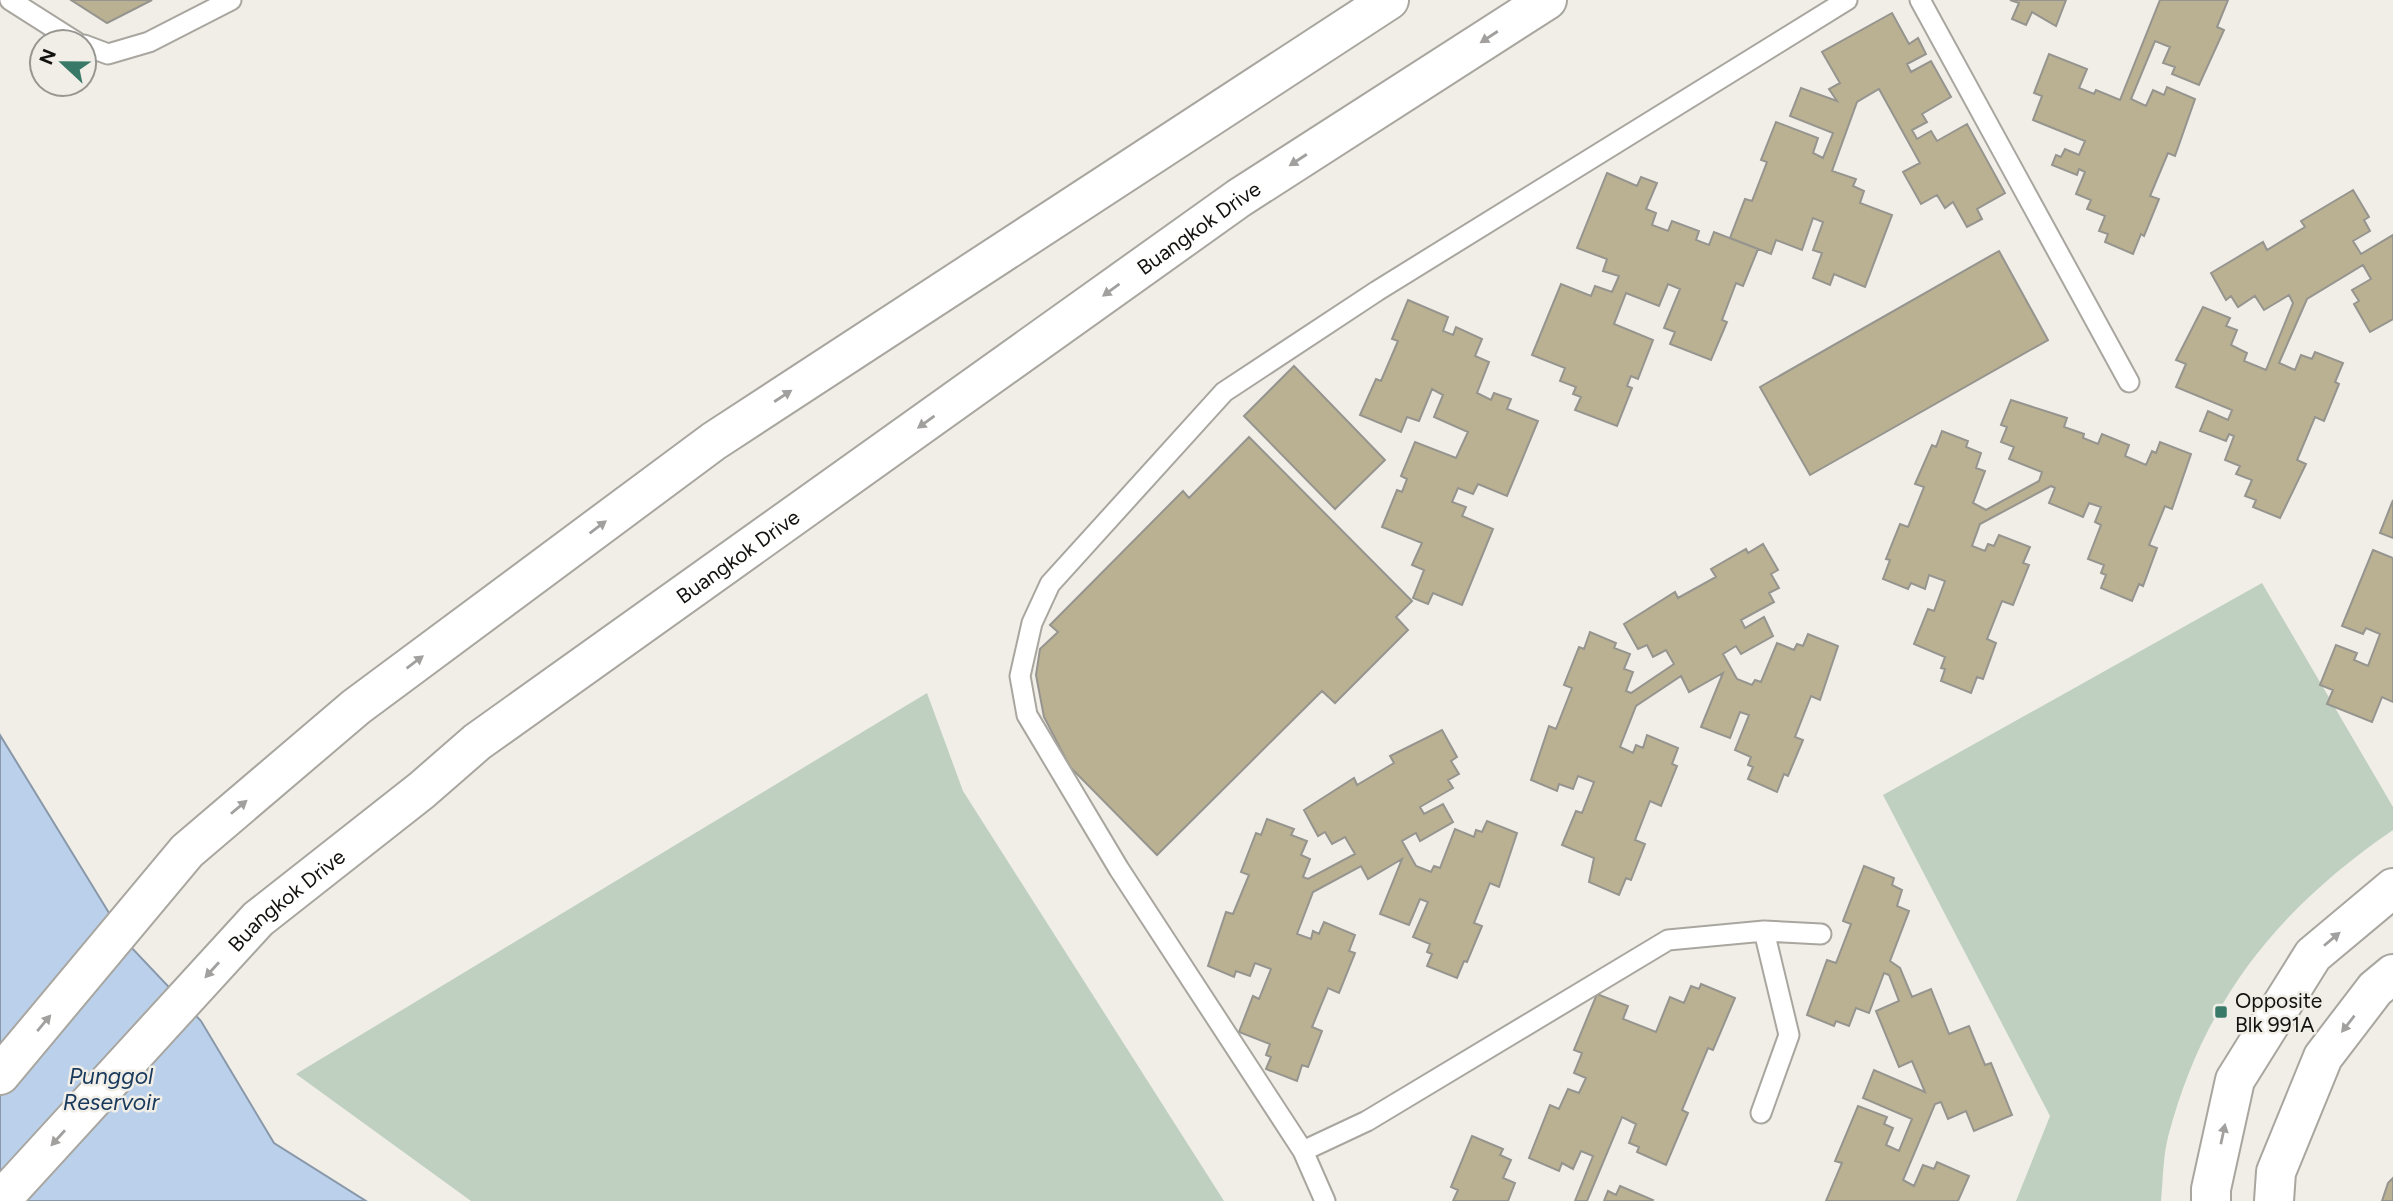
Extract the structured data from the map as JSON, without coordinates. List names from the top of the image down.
{
  "streets": {
    "main road": ["Buangkok Drive"]
  },
  "water": ["Punggol Reservoir"],
  "places": {
    "transit": ["Opposite Blk 991A"]
  },
  "north": "left"
}
